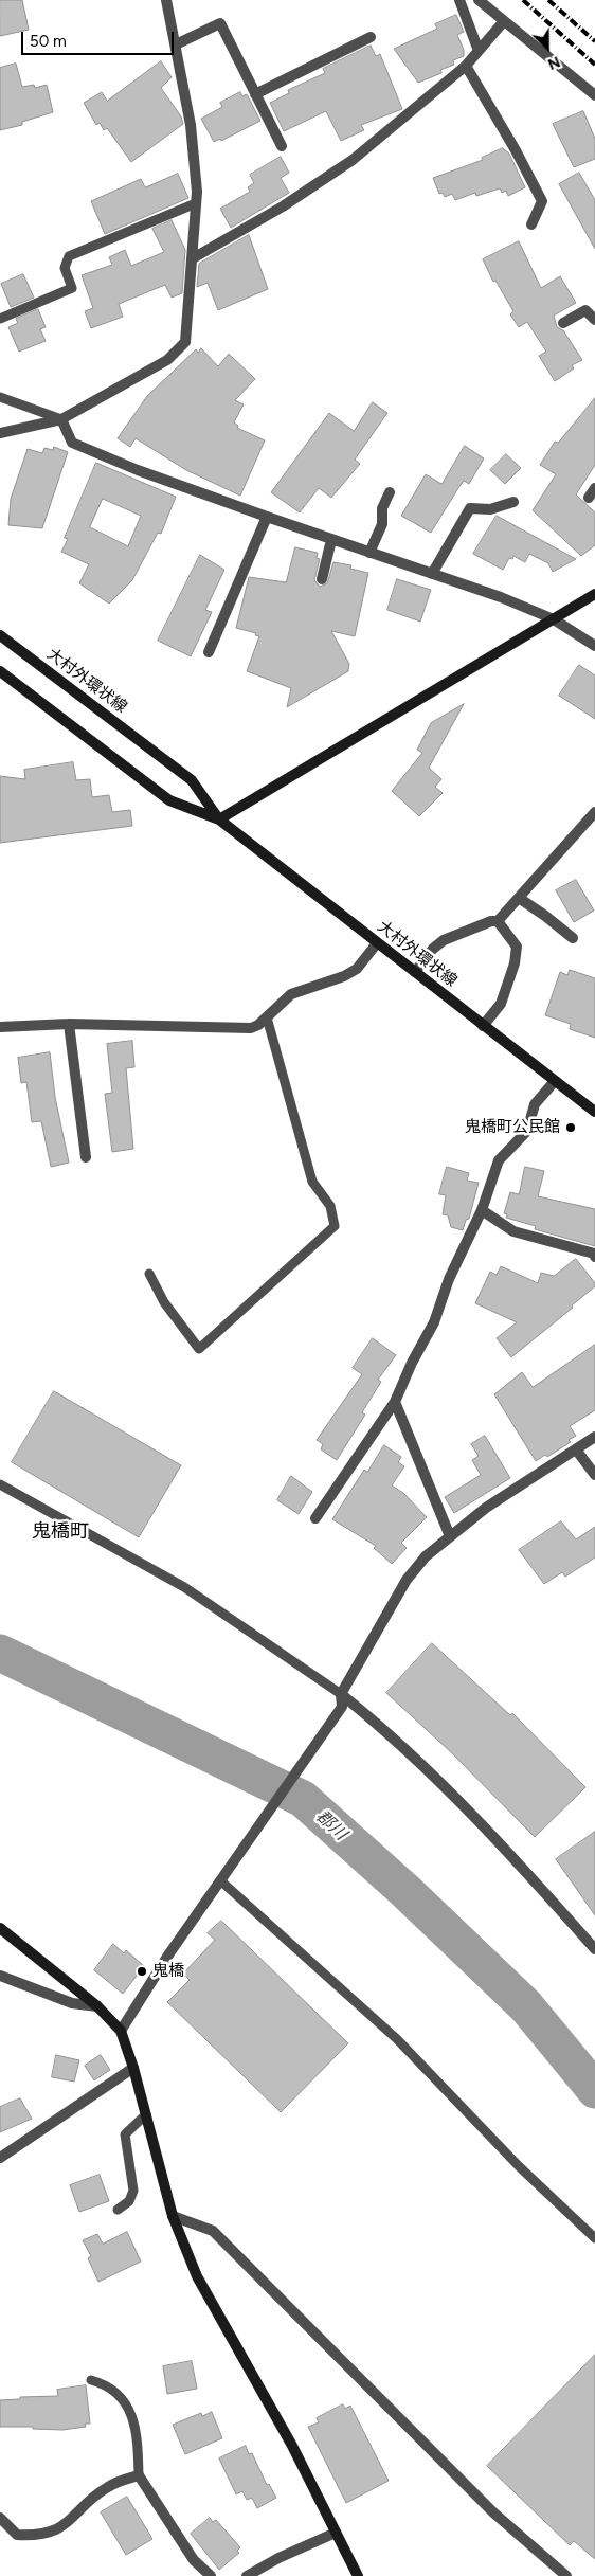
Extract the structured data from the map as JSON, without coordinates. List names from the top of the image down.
{
  "streets": {
    "street": ["大村外環状線"]
  },
  "districts": ["鬼橋町"],
  "water": ["郡川"],
  "places": ["鬼橋町公民館", "鬼橋"],
  "scale_bar": "50 m",
  "north": "bottom right"
}
